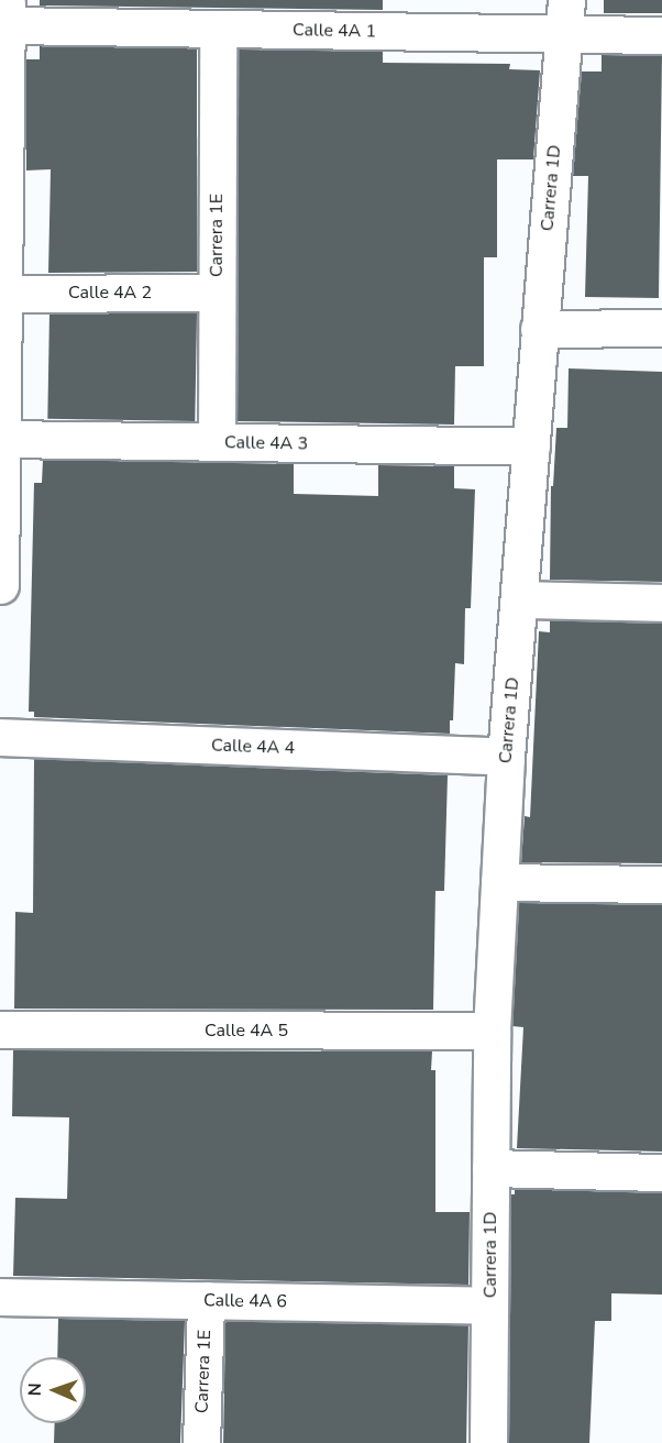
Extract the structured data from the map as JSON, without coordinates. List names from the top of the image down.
{
  "streets": {
    "street": [
      "Calle 4A 1",
      "Carrera 1D",
      "Carrera 1E",
      "Calle 4A 2",
      "Calle 4A 3",
      "Calle 4A 4",
      "Calle 4A 5",
      "Calle 4A 6"
    ]
  },
  "crossings": [
    ["Calle 4A 1", "Carrera 1D"],
    ["Calle 4A 1", "Carrera 1E"],
    ["Carrera 1D", "Calle 4A 3"],
    ["Carrera 1D", "Calle 4A 4"],
    ["Carrera 1D", "Calle 4A 5"],
    ["Carrera 1D", "Calle 4A 6"],
    ["Carrera 1E", "Calle 4A 2"],
    ["Carrera 1E", "Calle 4A 3"],
    ["Carrera 1E", "Calle 4A 6"]
  ],
  "north": "left"
}
